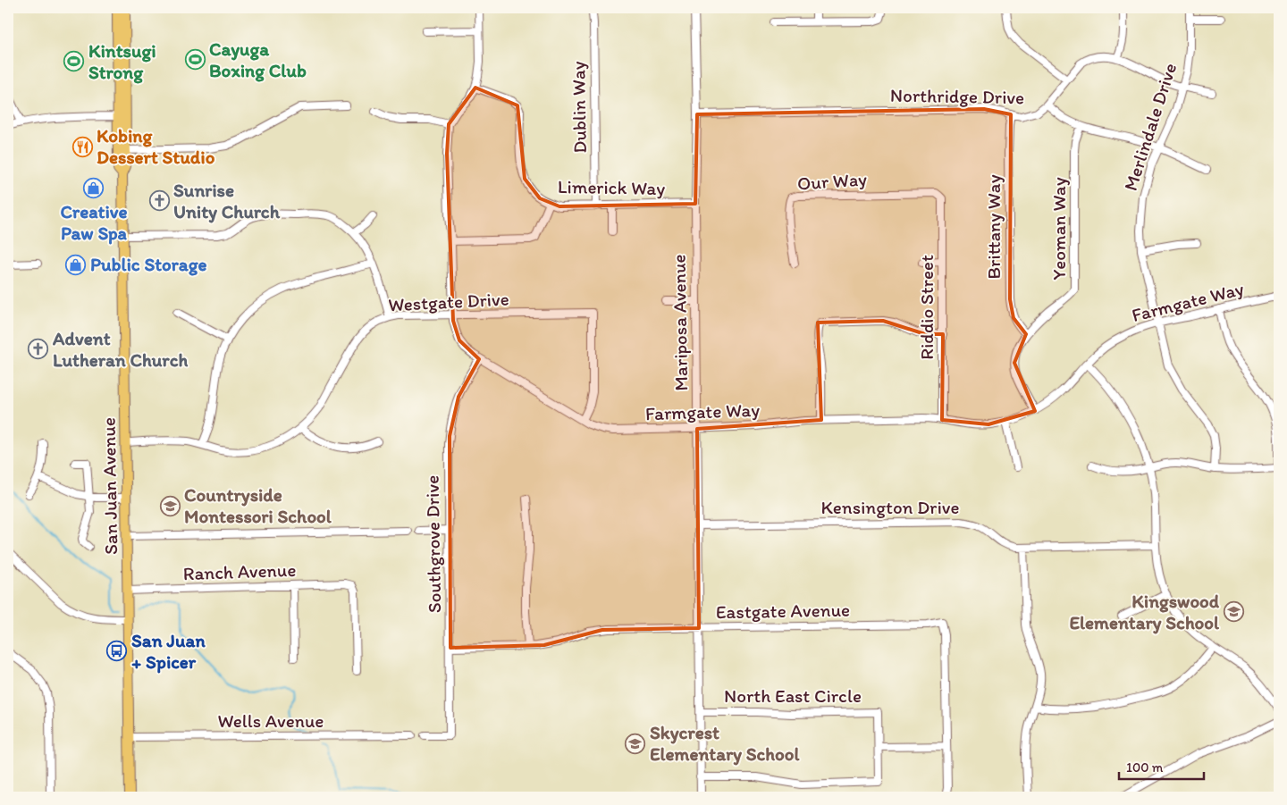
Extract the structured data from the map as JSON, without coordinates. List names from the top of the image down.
{
  "streets": {
    "main road": ["San Juan Avenue"],
    "street": [
      "Northridge Drive",
      "Dublin Way",
      "Merlindale Drive",
      "Our Way",
      "Limerick Way",
      "Brittany Way",
      "Yeoman Way",
      "Westgate Drive",
      "Farmgate Way",
      "Riddio Street",
      "Mariposa Avenue",
      "Kensington Drive",
      "Southgrove Drive",
      "Ranch Avenue",
      "Eastgate Avenue",
      "North East Circle",
      "Wells Avenue"
    ]
  },
  "crossings": [
    ["Northridge Drive", "Merlindale Drive"],
    ["Northridge Drive", "Brittany Way"],
    ["Northridge Drive", "Mariposa Avenue"],
    ["Dublin Way", "Limerick Way"],
    ["Merlindale Drive", "Farmgate Way"],
    ["Our Way", "Riddio Street"],
    ["Limerick Way", "Mariposa Avenue"],
    ["Brittany Way", "Yeoman Way"],
    ["Yeoman Way", "Farmgate Way"],
    ["Westgate Drive", "Farmgate Way"],
    ["Westgate Drive", "San Juan Avenue"],
    ["Farmgate Way", "Riddio Street"],
    ["Farmgate Way", "Mariposa Avenue"],
    ["Farmgate Way", "Southgrove Drive"],
    ["Mariposa Avenue", "Kensington Drive"],
    ["Mariposa Avenue", "Eastgate Avenue"],
    ["Mariposa Avenue", "North East Circle"],
    ["San Juan Avenue", "Ranch Avenue"],
    ["San Juan Avenue", "Wells Avenue"],
    ["Southgrove Drive", "Eastgate Avenue"]
  ],
  "places": {
    "sports": ["Cayuga Boxing Club", "Kintsugi Strong"],
    "restaurant": ["Kobing Dessert Studio"],
    "shop": ["Creative Paw Spa", "Public Storage"],
    "church": ["Sunrise Unity Church", "Advent Lutheran Church"],
    "school or university": ["Countryside Montessori School", "Kingswood Elementary School", "Skycrest Elementary School"],
    "bus stop": ["San Juan + Spicer"]
  },
  "scale_bar": "100 m"
}
